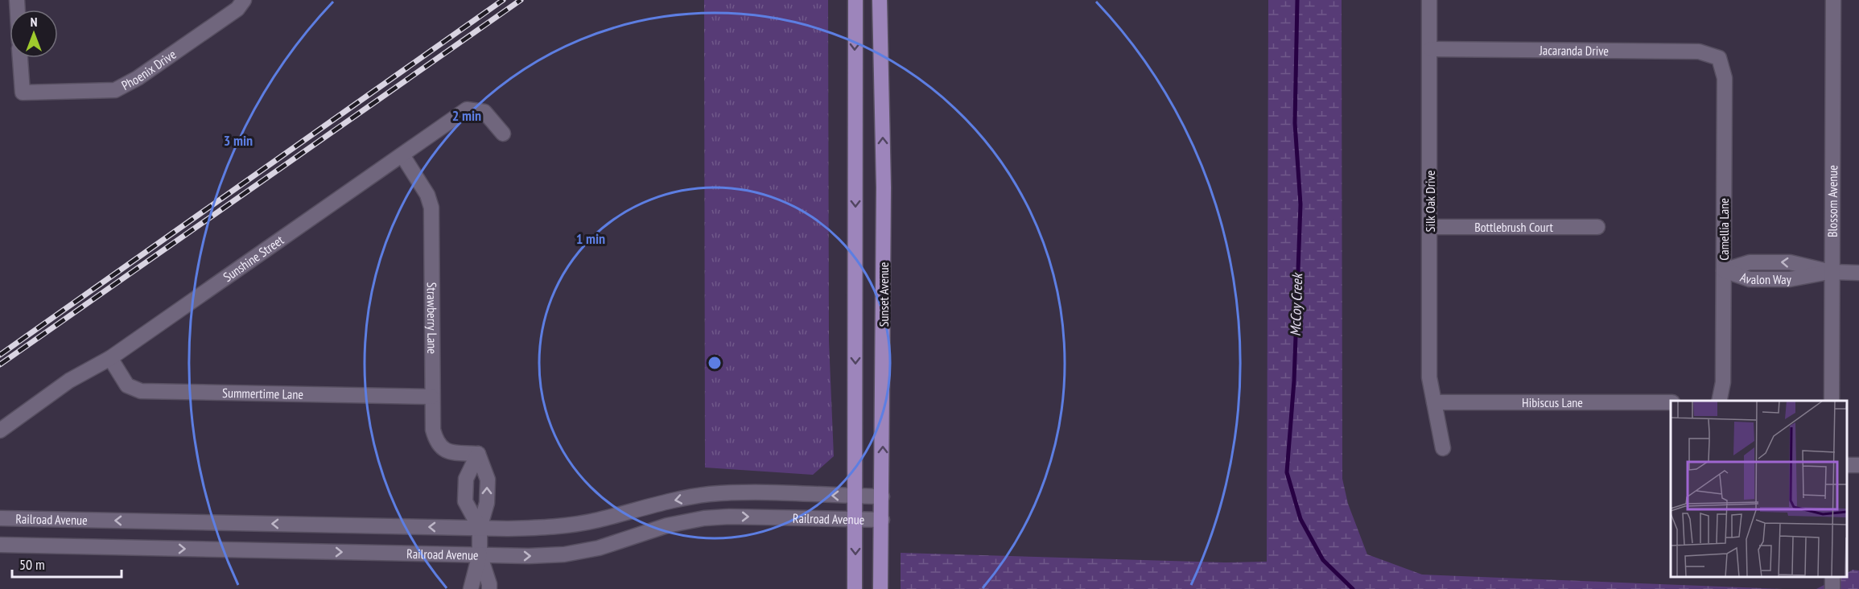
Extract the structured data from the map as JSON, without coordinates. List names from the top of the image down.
{
  "streets": {
    "main road": ["Sunset Avenue"],
    "street": [
      "Jacaranda Drive",
      "Phoenix Drive",
      "Silk Oak Drive",
      "Blossom Avenue",
      "Bottlebrush Court",
      "Camellia Lane",
      "Sunshine Street",
      "Avalon Way",
      "Strawberry Lane",
      "Summertime Lane",
      "Hibiscus Lane",
      "Railroad Avenue"
    ]
  },
  "crossings": [
    ["Jacaranda Drive", "Silk Oak Drive"],
    ["Jacaranda Drive", "Camellia Lane"],
    ["Silk Oak Drive", "Bottlebrush Court"],
    ["Silk Oak Drive", "Hibiscus Lane"],
    ["Blossom Avenue", "Avalon Way"],
    ["Camellia Lane", "Avalon Way"],
    ["Sunshine Street", "Strawberry Lane"],
    ["Sunshine Street", "Summertime Lane"],
    ["Sunset Avenue", "Railroad Avenue"],
    ["Strawberry Lane", "Summertime Lane"]
  ],
  "water": ["McCoy Creek"],
  "scale_bar": "50 m",
  "north": "top",
  "rings": ["2 min", "3 min", "1 min"]
}
